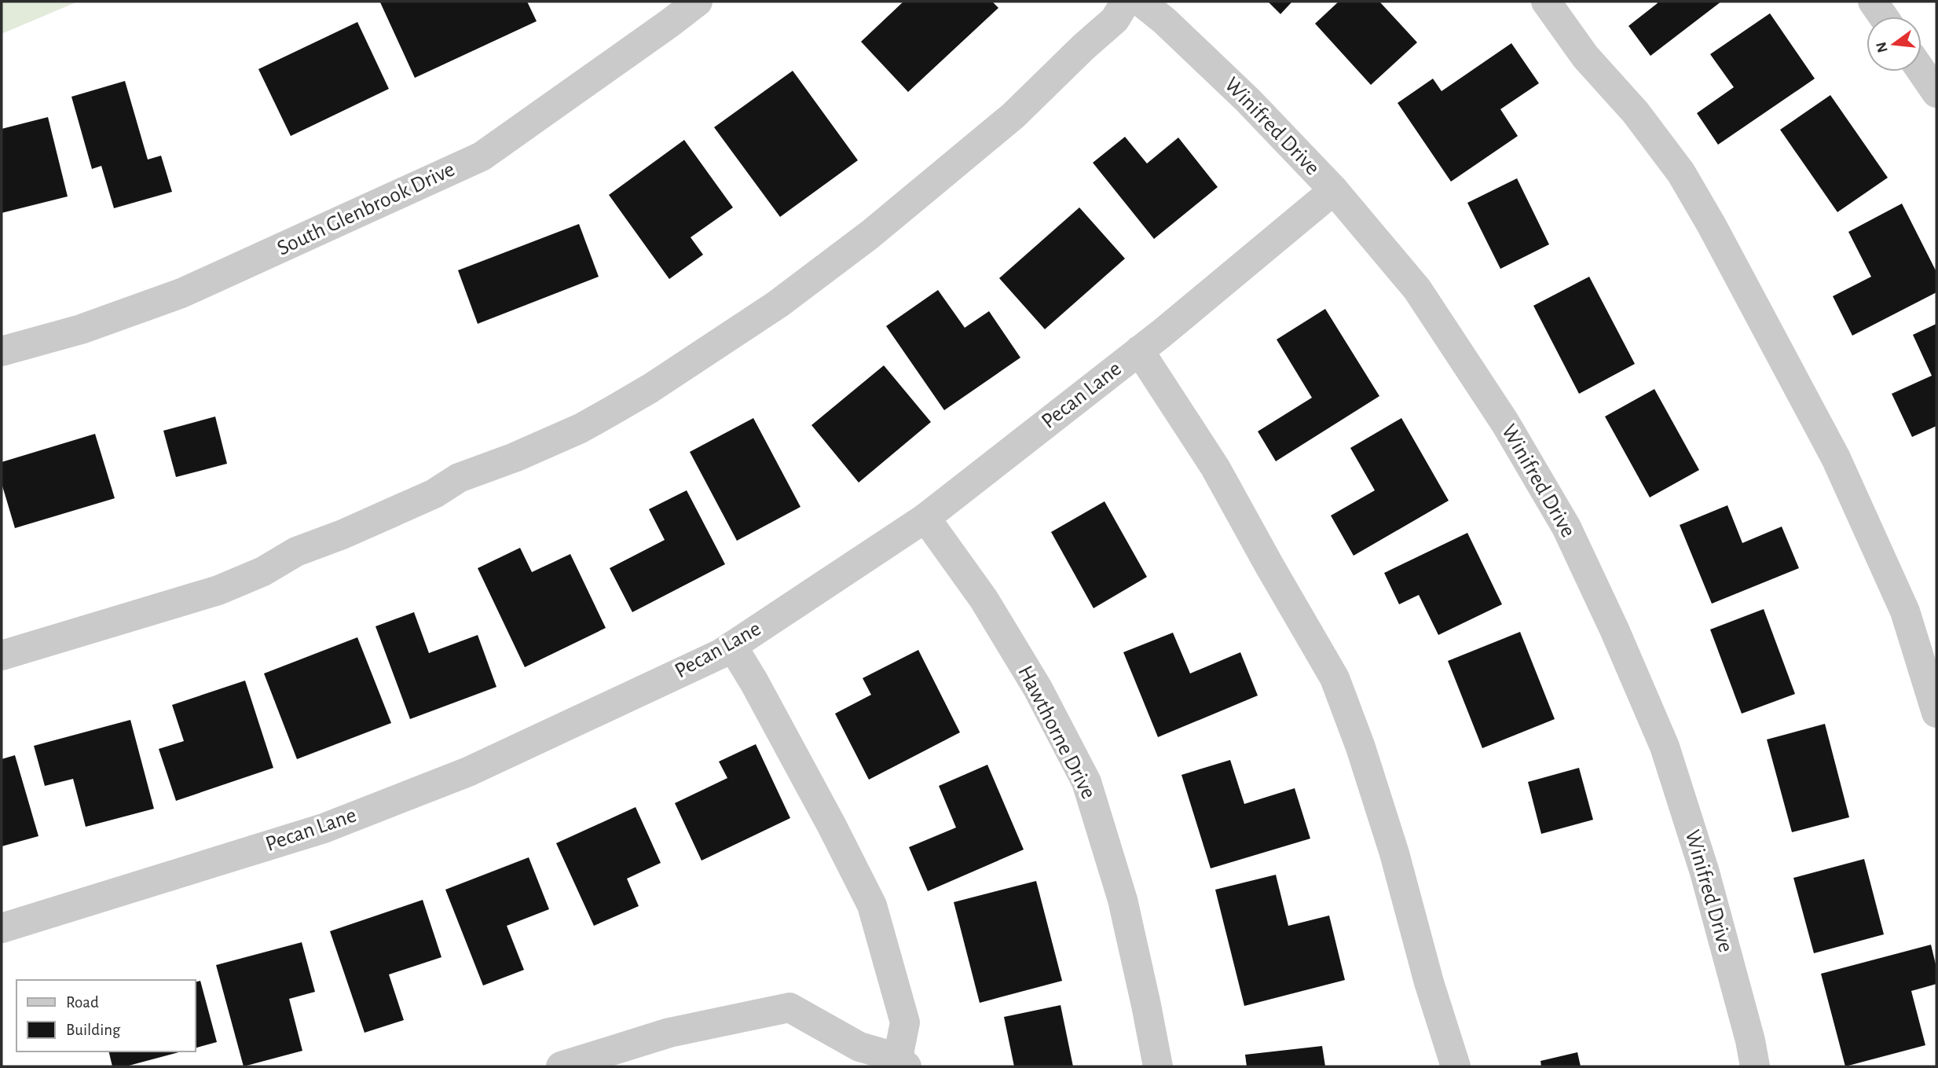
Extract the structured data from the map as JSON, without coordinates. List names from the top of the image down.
{
  "streets": {
    "street": [
      "Winifred Drive",
      "South Glenbrook Drive",
      "Pecan Lane",
      "Hawthorne Drive"
    ]
  },
  "crossings": [
    ["Winifred Drive", "Pecan Lane"],
    ["Pecan Lane", "Hawthorne Drive"]
  ],
  "legend": ["Road", "Building"],
  "north": "left"
}
